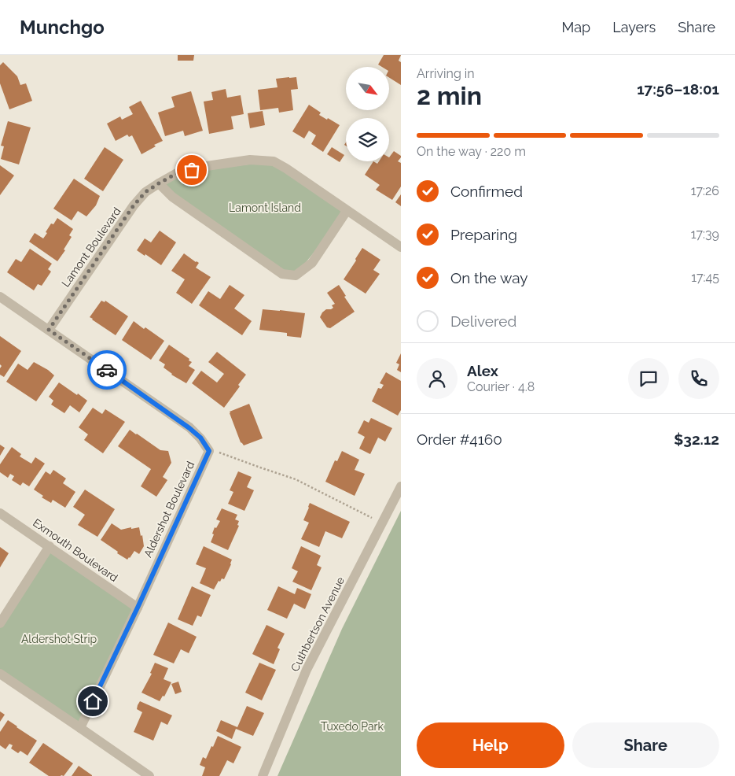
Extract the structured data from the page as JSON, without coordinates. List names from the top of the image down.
{
  "streets": {
    "street": [
      "Lamont Boulevard",
      "Aldershot Boulevard",
      "Exmouth Boulevard",
      "Cuthbertson Avenue"
    ]
  },
  "crossings": [
    ["Aldershot Boulevard", "Exmouth Boulevard"]
  ],
  "parks": ["Lamont Island", "Aldershot Strip", "Tuxedo Park"],
  "north": "bottom right",
  "page": {
    "header": "Munchgo",
    "nav": ["Map", "Layers", "Share"],
    "heading": ["2 min", "Arriving in", "17:56–18:01"],
    "panel": [
      "Alex",
      "Courier · 4.8",
      "Order #4160",
      "$32.12"
    ],
    "bar": "On the way · 220 m",
    "list": [
      ["Confirmed", "17:26"],
      ["Preparing", "17:39"],
      ["On the way", "17:45"],
      "Delivered"
    ],
    "buttons": ["Help", "Share"]
  }
}
